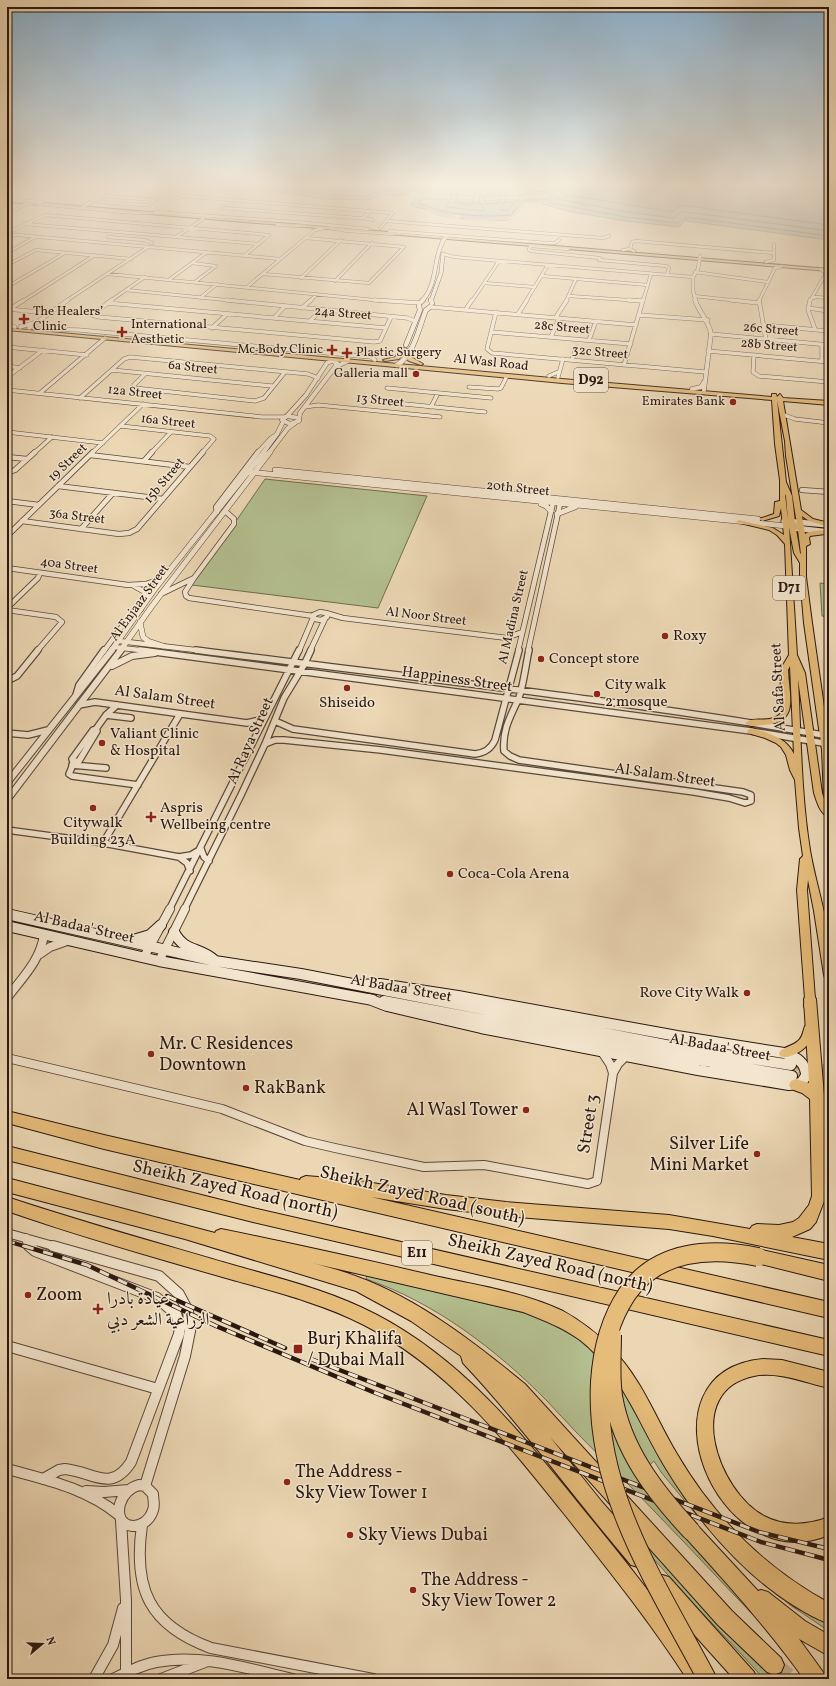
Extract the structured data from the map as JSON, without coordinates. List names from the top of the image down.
{
  "streets": {
    "highway": ["Sheikh Zayed Road (north)", "Sheikh Zayed Road (south)", "E11"],
    "main road": [
      "Al Wasl Road",
      "D92",
      "D71",
      "Al Safa Street",
      "Al Badaa' Street"
    ],
    "street": [
      "24a Street",
      "28c Street",
      "26c Street",
      "28b Street",
      "32c Street",
      "6a Street",
      "12a Street",
      "13 Street",
      "16a Street",
      "19 Street",
      "15b Street",
      "20th Street",
      "36a Street",
      "40a Street",
      "Al Enjaaz Street",
      "Al Noor Street",
      "Al Madina Street",
      "Happiness Street",
      "Al Salam Street",
      "Al Raya Street",
      "Street 3"
    ]
  },
  "crossings": [
    ["28c Street", "32c Street"],
    ["Al Wasl Road", "Al Safa Street"],
    ["12a Street", "19 Street"],
    ["12a Street", "Al Enjaaz Street"],
    ["16a Street", "19 Street"],
    ["16a Street", "15b Street"],
    ["19 Street", "36a Street"],
    ["15b Street", "36a Street"],
    ["20th Street", "Al Enjaaz Street"],
    ["20th Street", "Al Madina Street"],
    ["20th Street", "Al Safa Street"],
    ["40a Street", "Al Enjaaz Street"],
    ["Al Enjaaz Street", "Happiness Street"],
    ["Al Enjaaz Street", "Al Salam Street"],
    ["Al Noor Street", "Al Madina Street"],
    ["Al Noor Street", "Al Raya Street"],
    ["Al Madina Street", "Happiness Street"],
    ["Al Madina Street", "Al Salam Street"],
    ["Happiness Street", "Al Safa Street"],
    ["Happiness Street", "Al Raya Street"],
    ["Al Salam Street", "Al Raya Street"],
    ["Al Raya Street", "Al Badaa' Street"]
  ],
  "places": {
    "health": [
      "The Healers’ Clinic",
      "International Aesthetic",
      "Mc Body Clinic",
      "Plastic Surgery",
      "Aspris Wellbeing centre",
      "عيادة بادرا الزراعية الشعر دبي"
    ],
    "other": [
      "Galleria mall",
      "Emirates Bank",
      "Roxy",
      "Concept store",
      "Shiseido",
      "City walk 2 mosque",
      "Valiant Clinic & Hospital",
      "Citywalk Building 23A",
      "Coca-Cola Arena",
      "Rove City Walk",
      "Mr. C Residences Downtown",
      "RakBank",
      "Al Wasl Tower",
      "Silver Life Mini Market",
      "Zoom",
      "The Address - Sky View Tower 1",
      "Sky Views Dubai",
      "The Address - Sky View Tower 2"
    ],
    "transit": ["Burj Khalifa / Dubai Mall"]
  },
  "north": "right"
}
